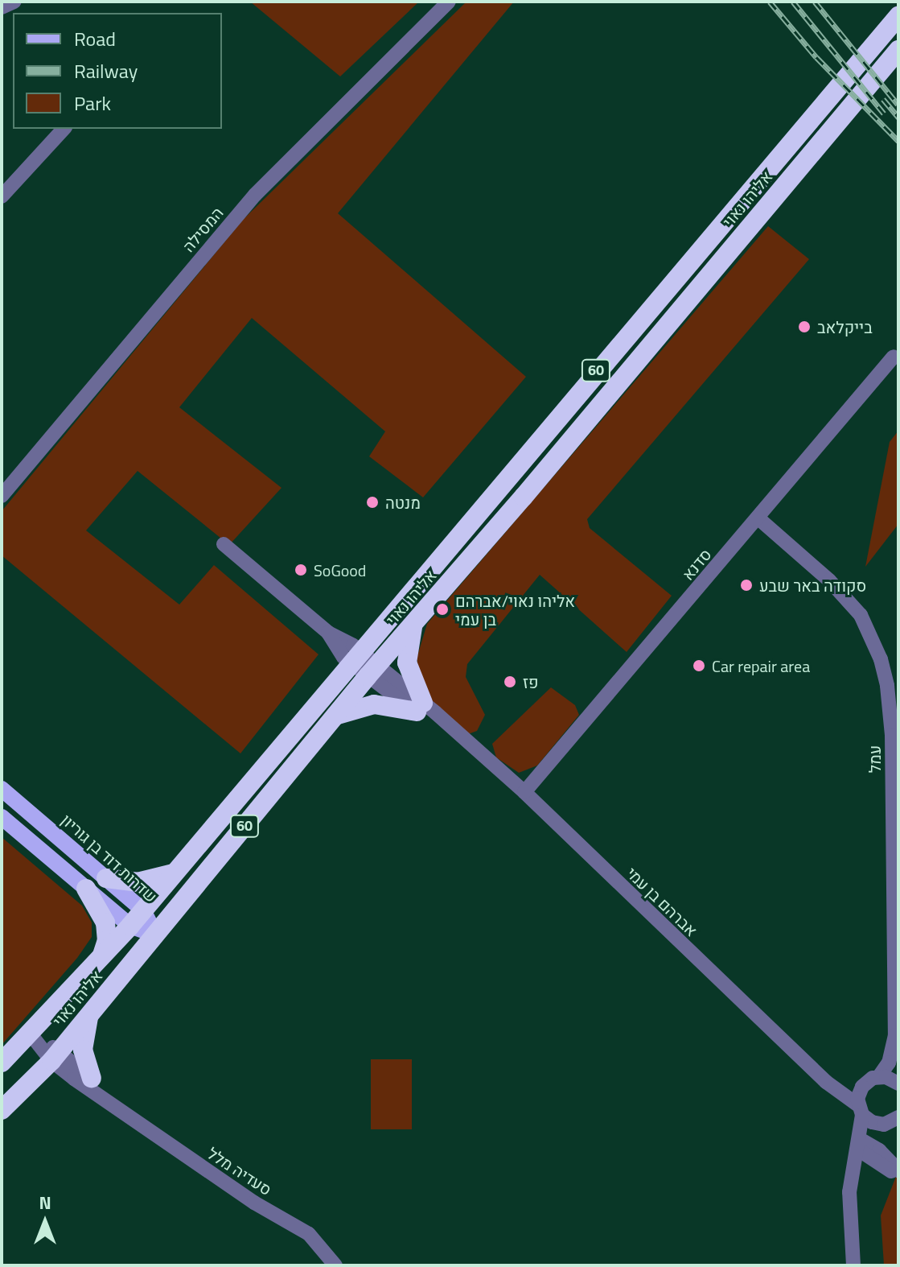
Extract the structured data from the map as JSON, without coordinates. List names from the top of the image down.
{
  "streets": {
    "highway": ["אליהו נאוי", "60"],
    "main road": ["שדרות דוד בן גוריון"],
    "street": [
      "המסילה",
      "סדנא",
      "עמל",
      "אברהם בן עמי",
      "סעדיה מלל"
    ]
  },
  "crossings": [
    ["אליהו נאוי", "שדרות דוד בן גוריון"],
    ["אליהו נאוי", "אברהם בן עמי"],
    ["אליהו נאוי", "סעדיה מלל"],
    ["סדנא", "עמל"],
    ["סדנא", "אברהם בן עמי"]
  ],
  "places": [
    "בייקלאב",
    "מנטה",
    "SoGood",
    "סקודה באר שבע",
    "אליהו נאוי/אברהם בן עמי",
    "Car repair area",
    "פז"
  ],
  "legend": ["Road", "Railway", "Park"],
  "north": "top"
}
